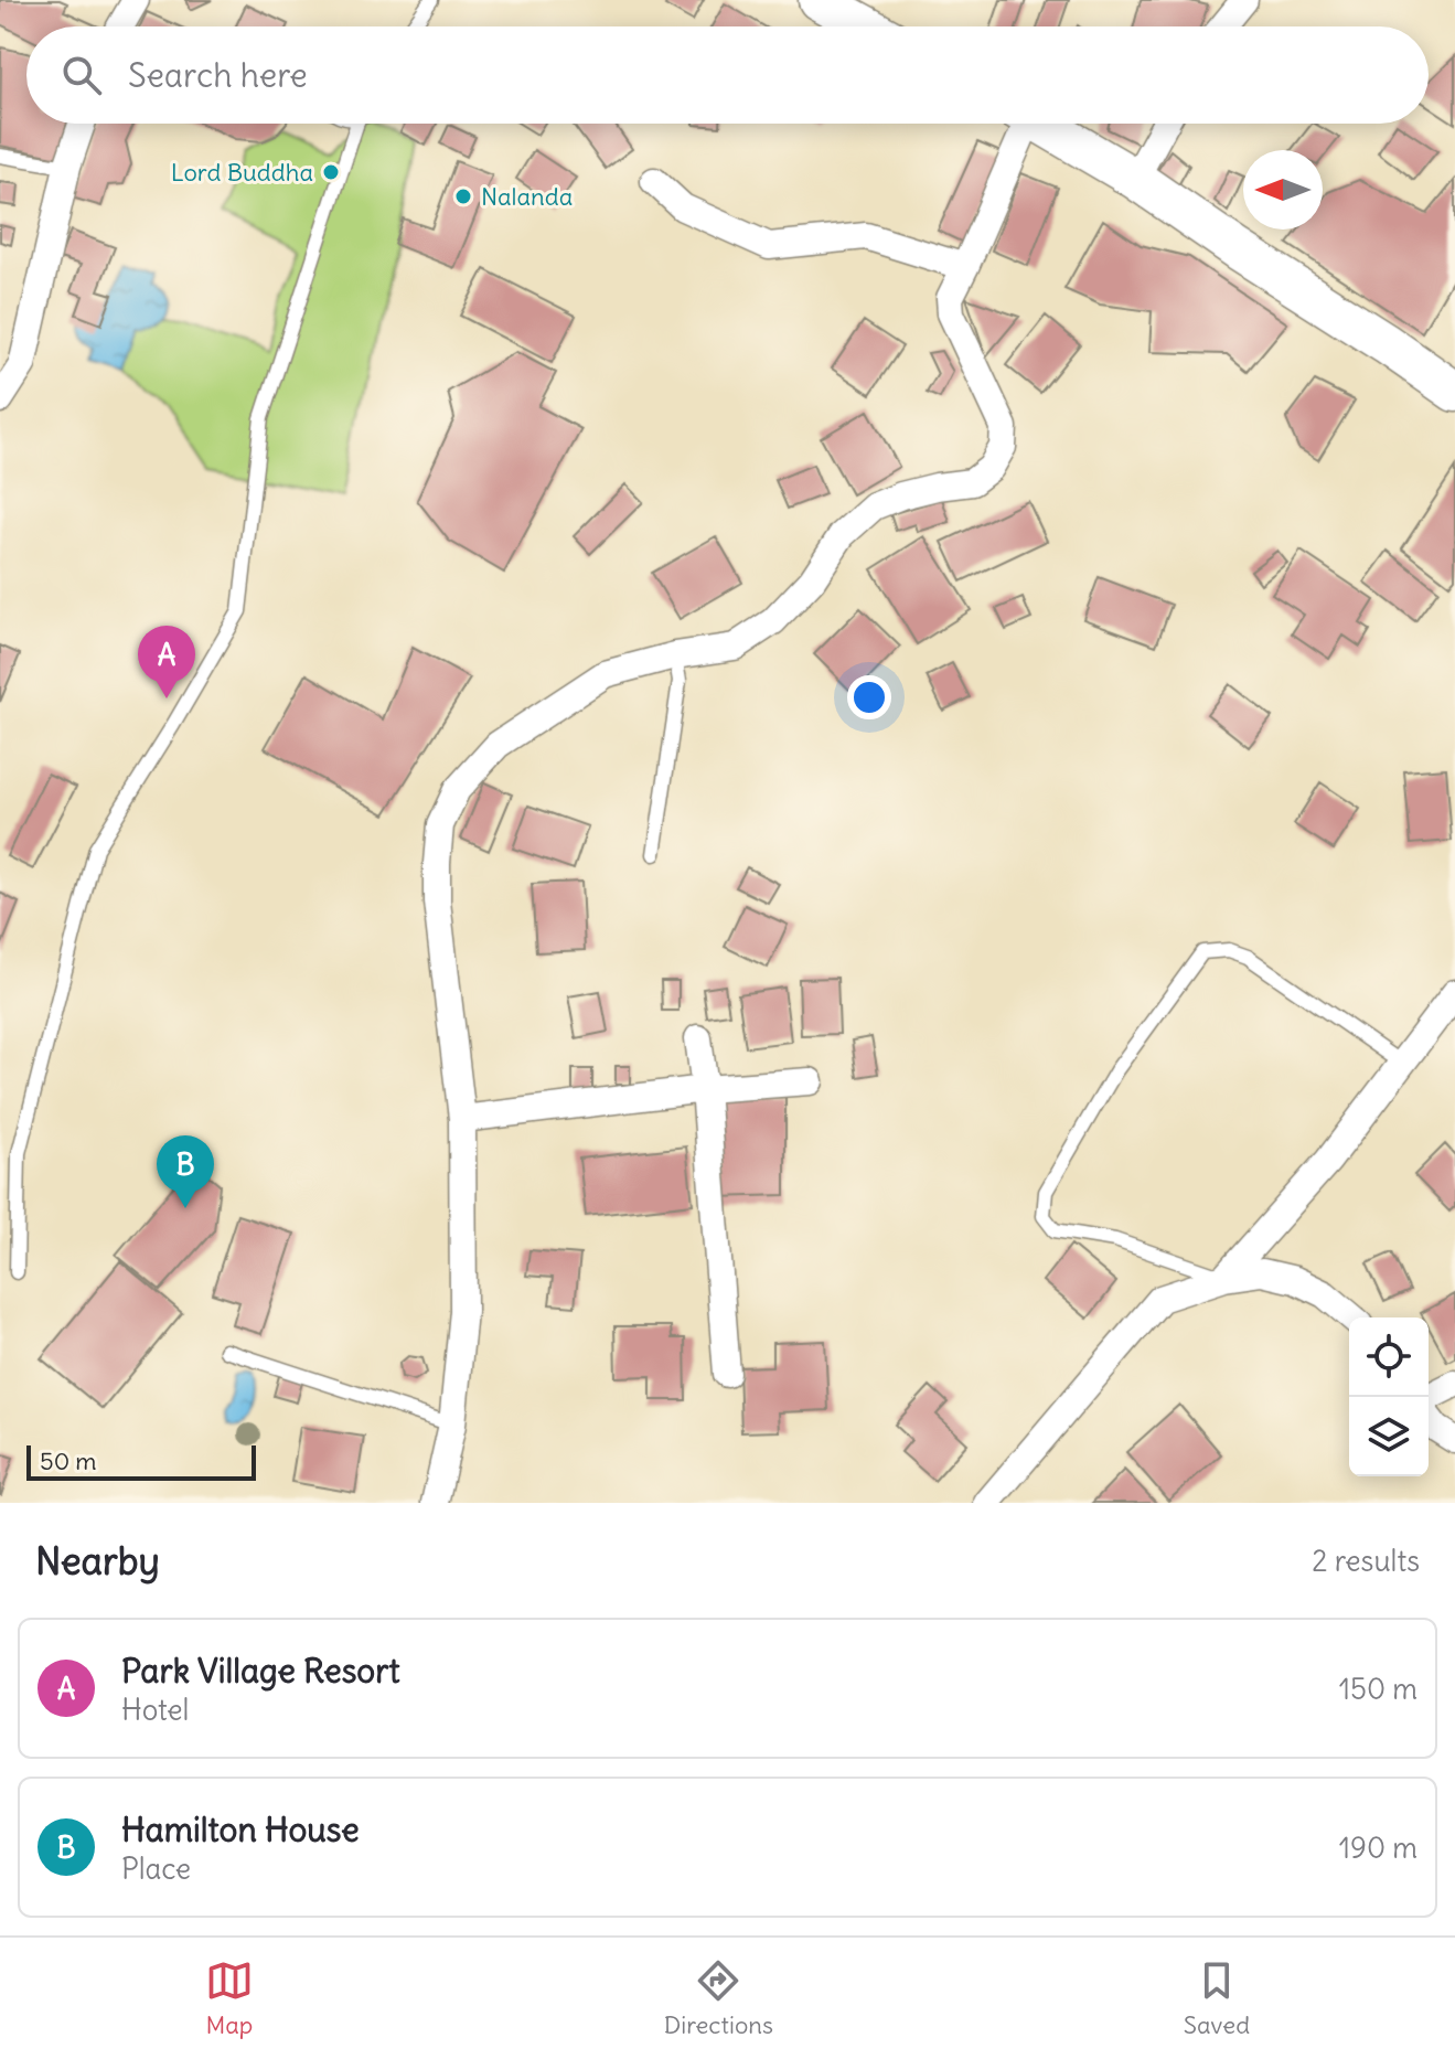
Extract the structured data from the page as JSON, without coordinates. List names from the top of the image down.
{
  "places": ["Lord Buddha", "Nalanda"],
  "scale_bar": "50 m",
  "north": "left",
  "page": {
    "search": "Search here",
    "pins": ["A", "B"],
    "scale": "50 m",
    "heading": ["Nearby", "2 results"],
    "list": [
      {
        "mark": "A",
        "name": "Park Village Resort",
        "note": "Hotel",
        "value": "150 m"
      },
      {
        "mark": "B",
        "name": "Hamilton House",
        "note": "Place",
        "value": "190 m"
      }
    ],
    "nav": ["Map", "Directions", "Saved"]
  }
}
